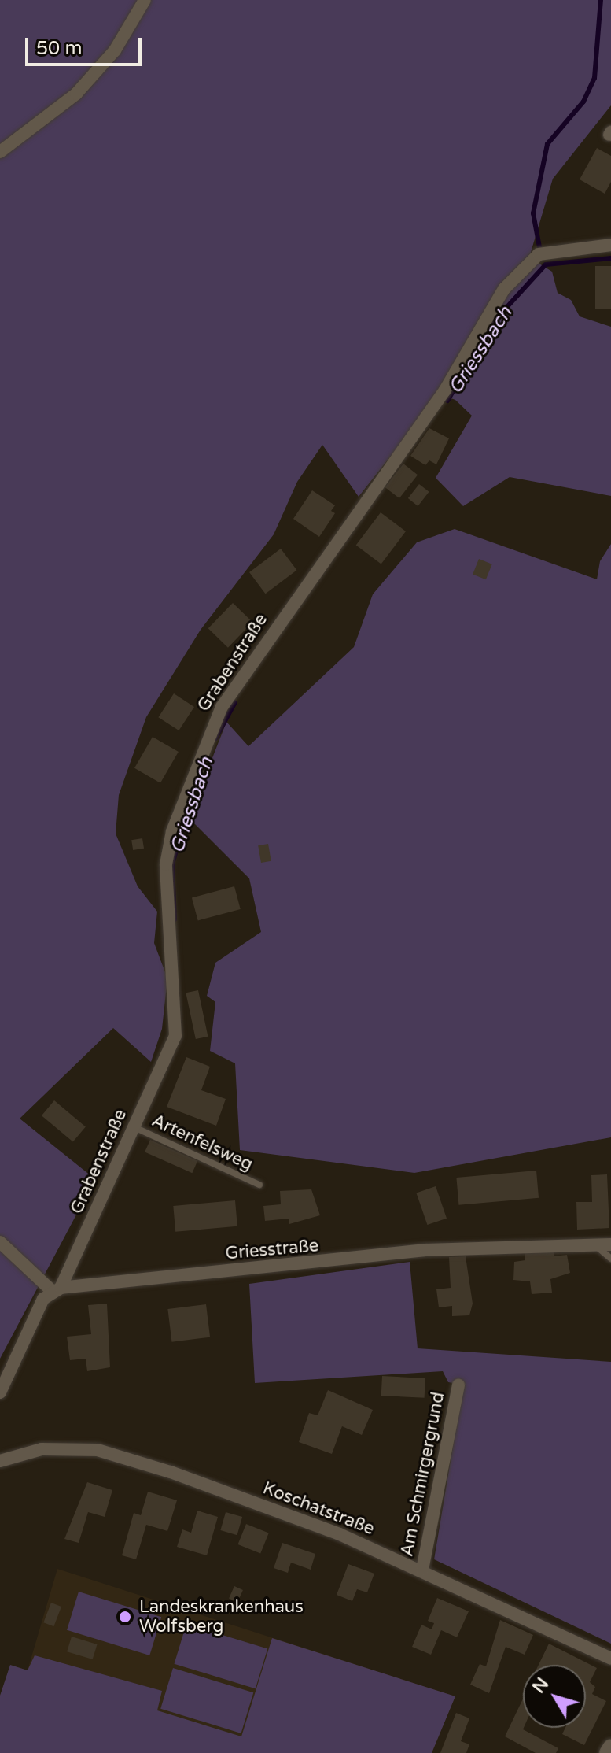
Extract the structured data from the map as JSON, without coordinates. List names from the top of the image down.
{
  "streets": {
    "street": [
      "Grabenstraße",
      "Griesstraße",
      "Am Schmirgergrund",
      "Koschatstraße"
    ],
    "lane": ["Artenfelsweg"]
  },
  "crossings": [
    ["Grabenstraße", "Artenfelsweg"],
    ["Grabenstraße", "Griesstraße"],
    ["Am Schmirgergrund", "Koschatstraße"]
  ],
  "water": ["Griessbach"],
  "places": ["Landeskrankenhaus Wolfsberg"],
  "scale_bar": "50 m",
  "north": "top left"
}
